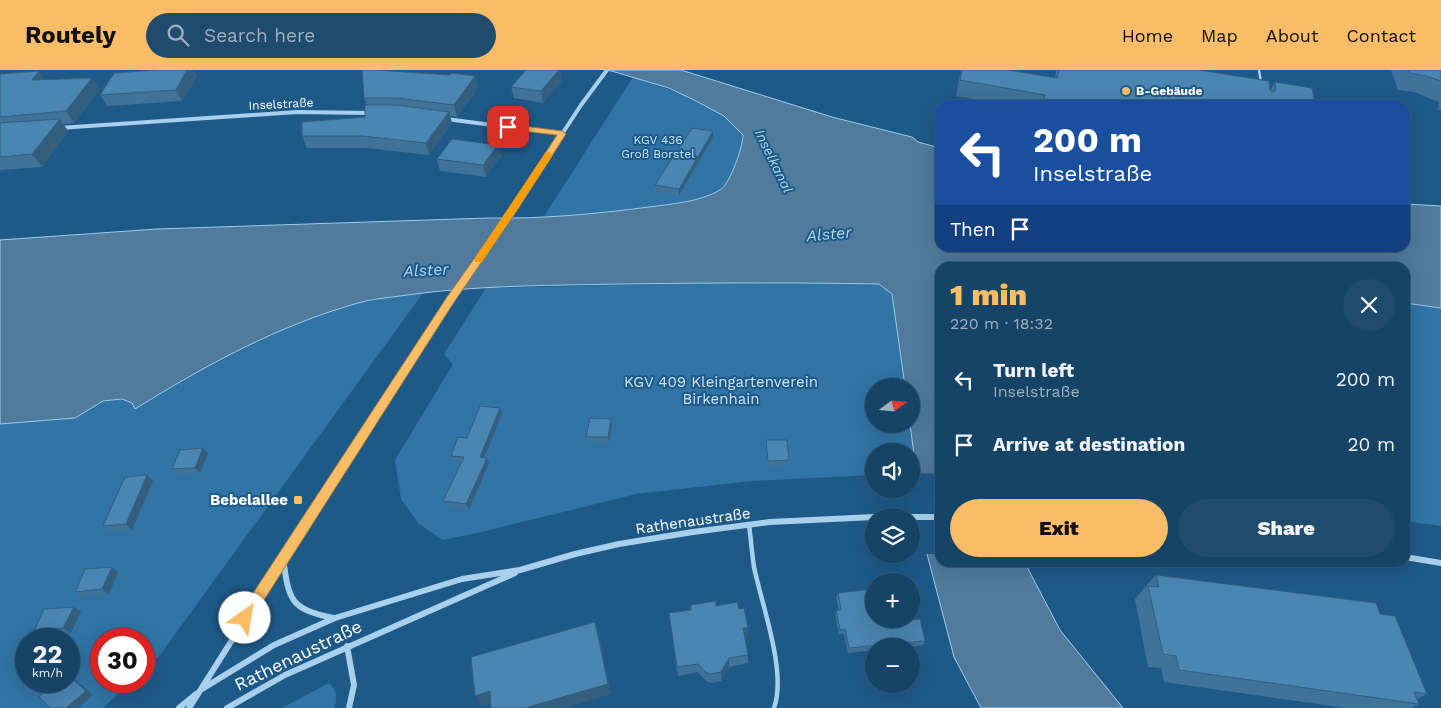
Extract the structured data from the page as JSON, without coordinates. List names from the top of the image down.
{
  "streets": {
    "street": ["Inselstraße", "Rathenaustraße"]
  },
  "water": ["Inselkanal", "Alster"],
  "parks": ["KGV 436 Groß Borstel", "KGV 409 Kleingartenverein Birkenhain"],
  "places": {
    "other": ["B-Gebäude"],
    "transit": ["Bebelallee"]
  },
  "north": "right",
  "page": {
    "header": "Routely",
    "search": "Search here",
    "nav": [
      "Home",
      "Map",
      "About",
      "Contact"
    ],
    "turn": ["200 m", "Inselstraße"],
    "then": "Then",
    "heading": ["1 min", "220 m · 18:32"],
    "list": [
      {
        "name": "Turn left",
        "note": "Inselstraße",
        "value": "200 m"
      },
      {
        "name": "Arrive at destination",
        "value": "20 m"
      }
    ],
    "map_buttons": ["+", "−"],
    "buttons": ["Exit", "Share"],
    "speed": "22 km/h",
    "limit": "30"
  }
}
